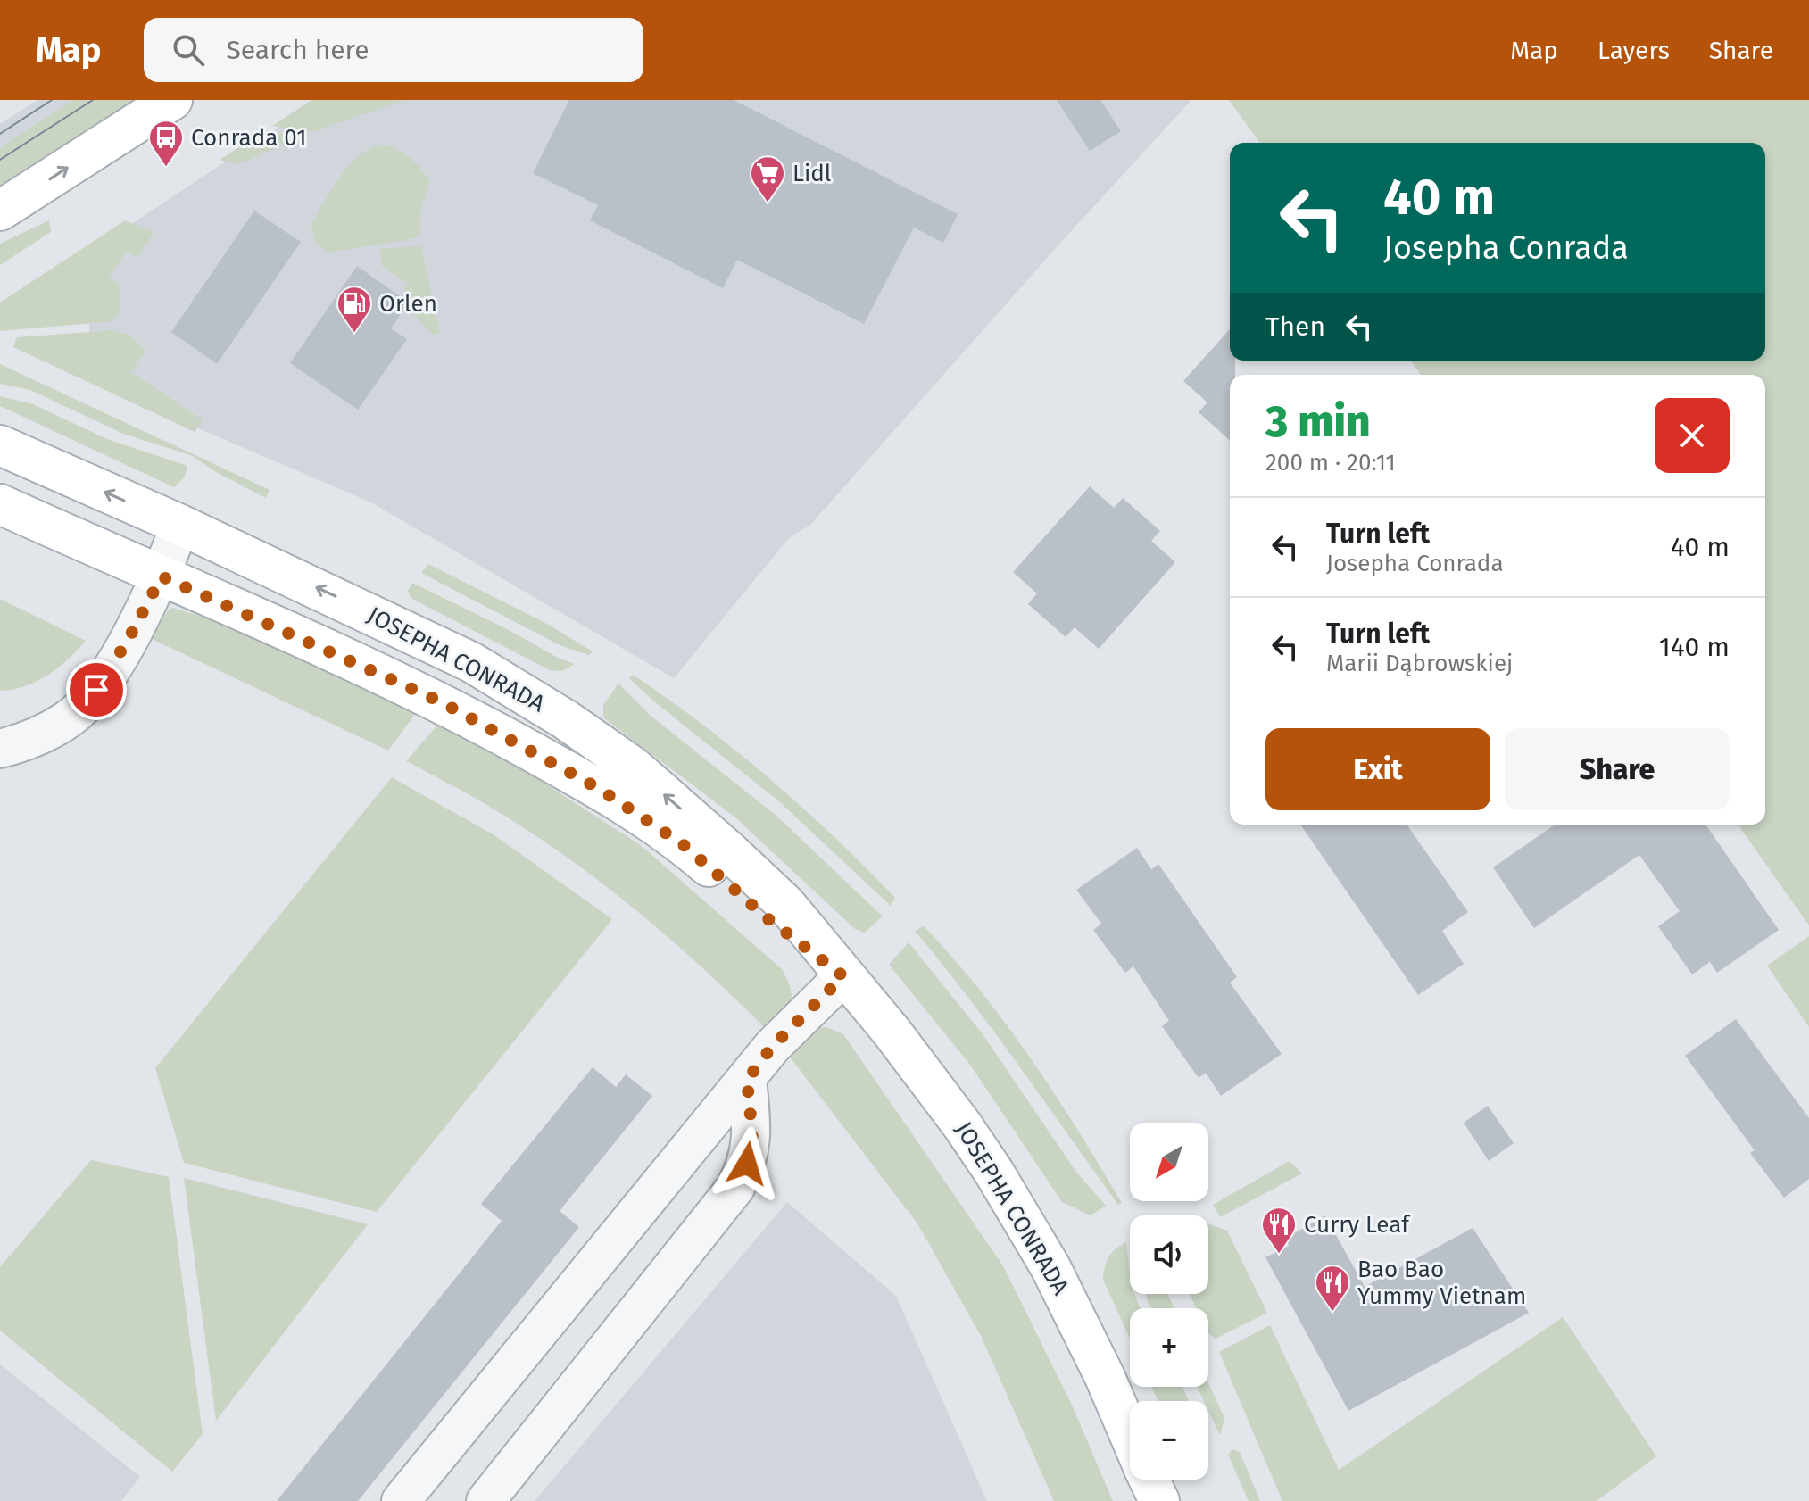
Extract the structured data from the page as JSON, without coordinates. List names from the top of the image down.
{
  "streets": {
    "street": ["JOSEPHA CONRADA"]
  },
  "places": {
    "bus stop": ["Conrada 01"],
    "supermarket": ["Lidl"],
    "fuel station": ["Orlen"],
    "restaurant": ["Curry Leaf", "Bao Bao Yummy Vietnam"]
  },
  "north": "bottom left",
  "page": {
    "header": "Map",
    "search": "Search here",
    "nav": ["Map", "Layers", "Share"],
    "turn": ["40 m", "Josepha Conrada"],
    "then": "Then",
    "heading": ["3 min", "200 m · 20:11"],
    "list": [
      {
        "name": "Turn left",
        "note": "Josepha Conrada",
        "value": "40 m"
      },
      {
        "name": "Turn left",
        "note": "Marii Dąbrowskiej",
        "value": "140 m"
      }
    ],
    "buttons": ["Exit", "Share"],
    "map_buttons": ["+", "−"]
  }
}
